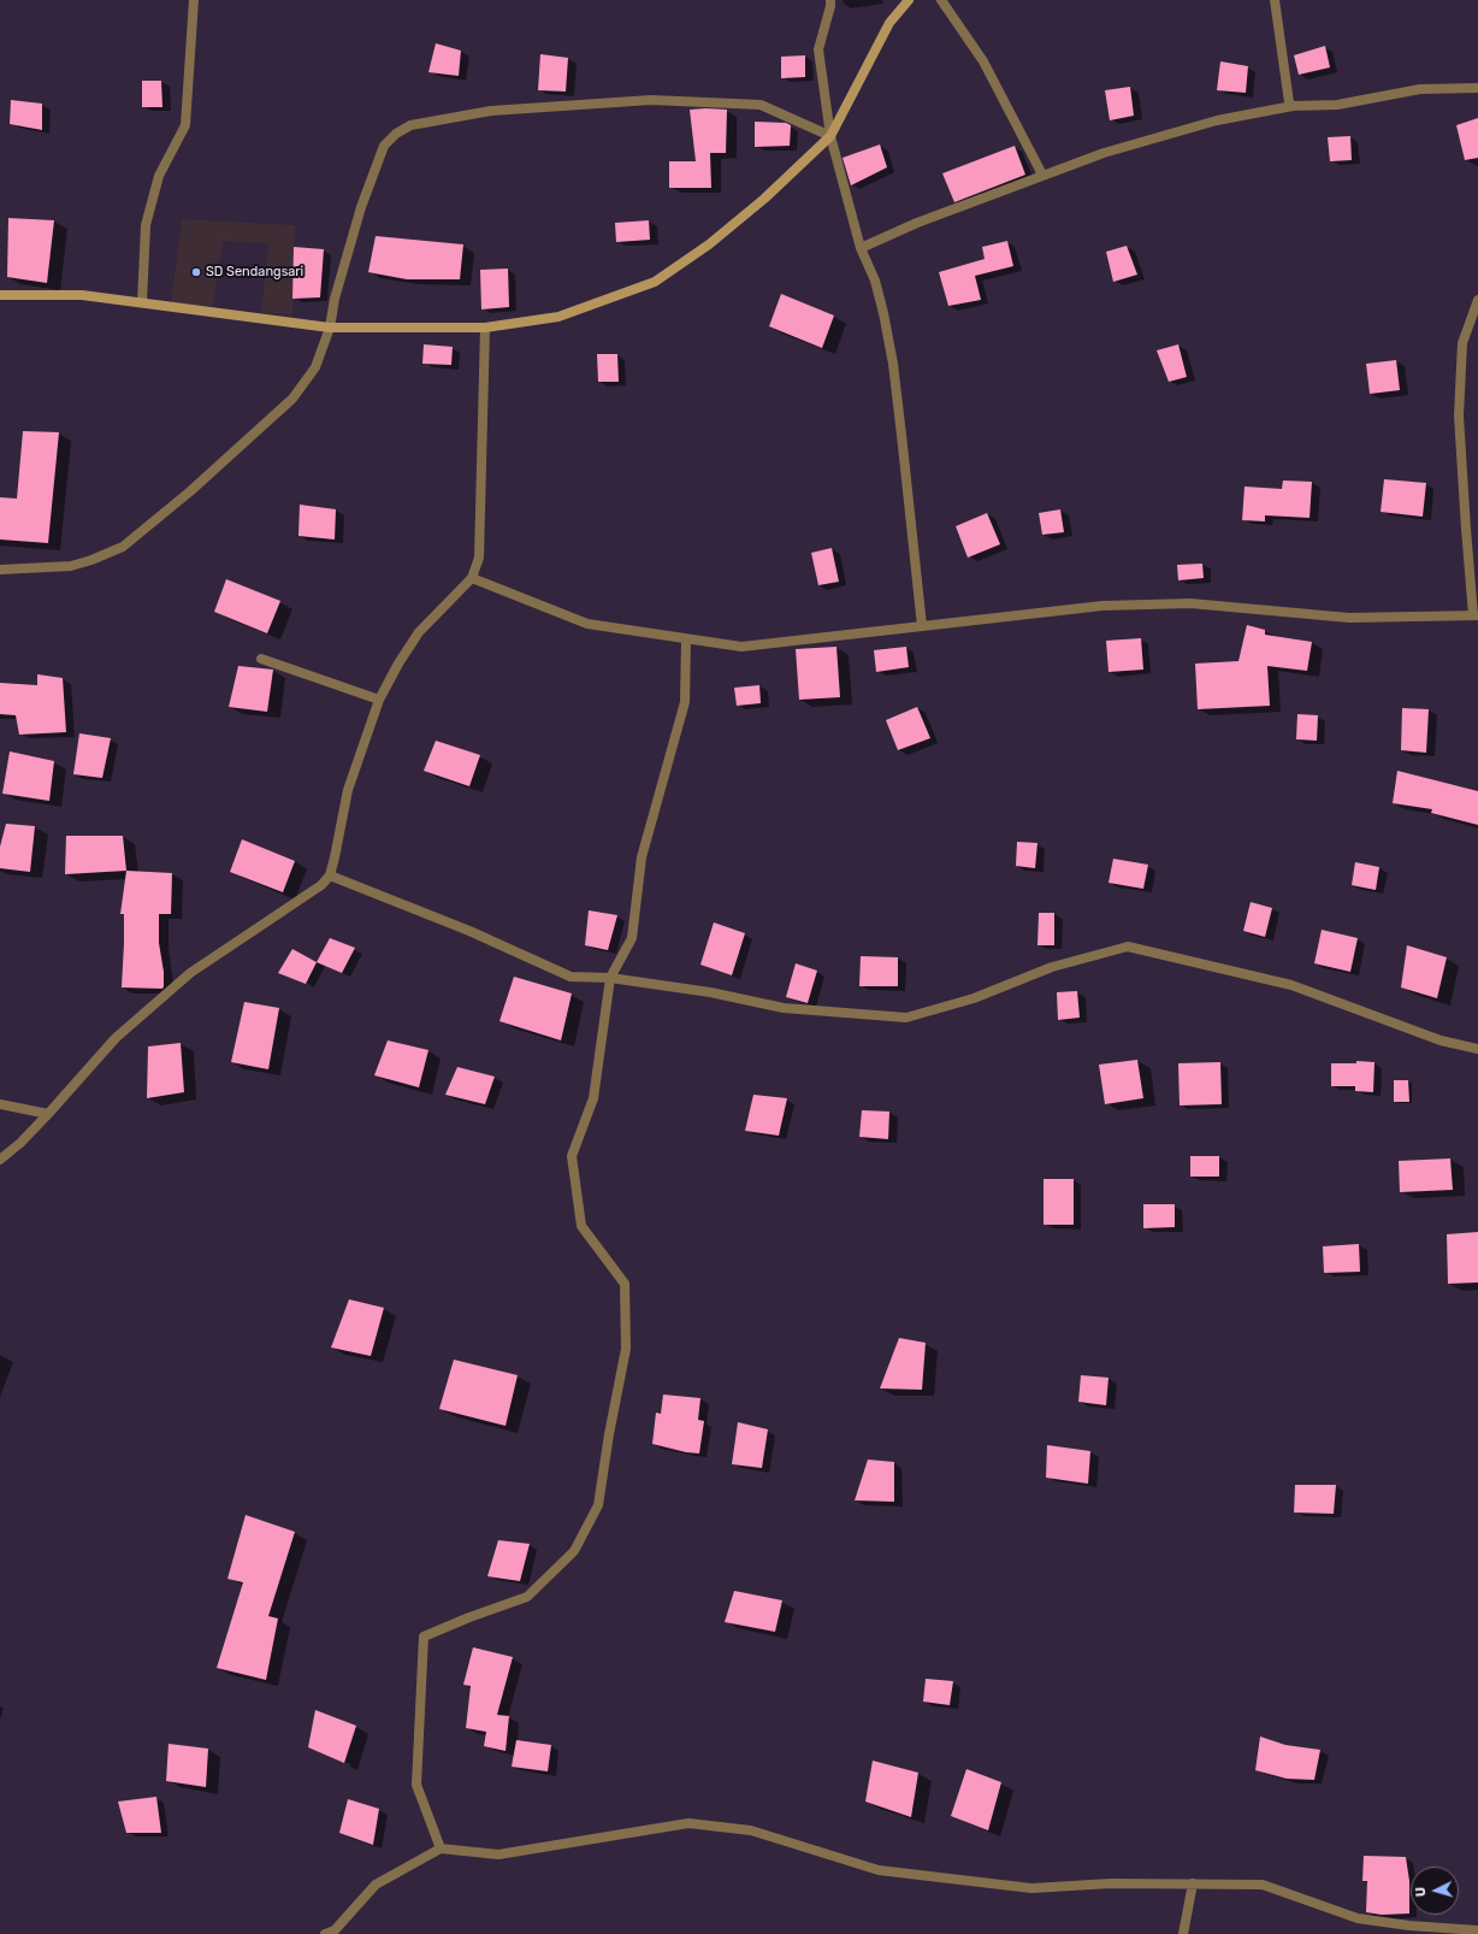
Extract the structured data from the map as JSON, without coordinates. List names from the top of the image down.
{
  "places": ["SD Sendangsari"],
  "north": "left"
}
